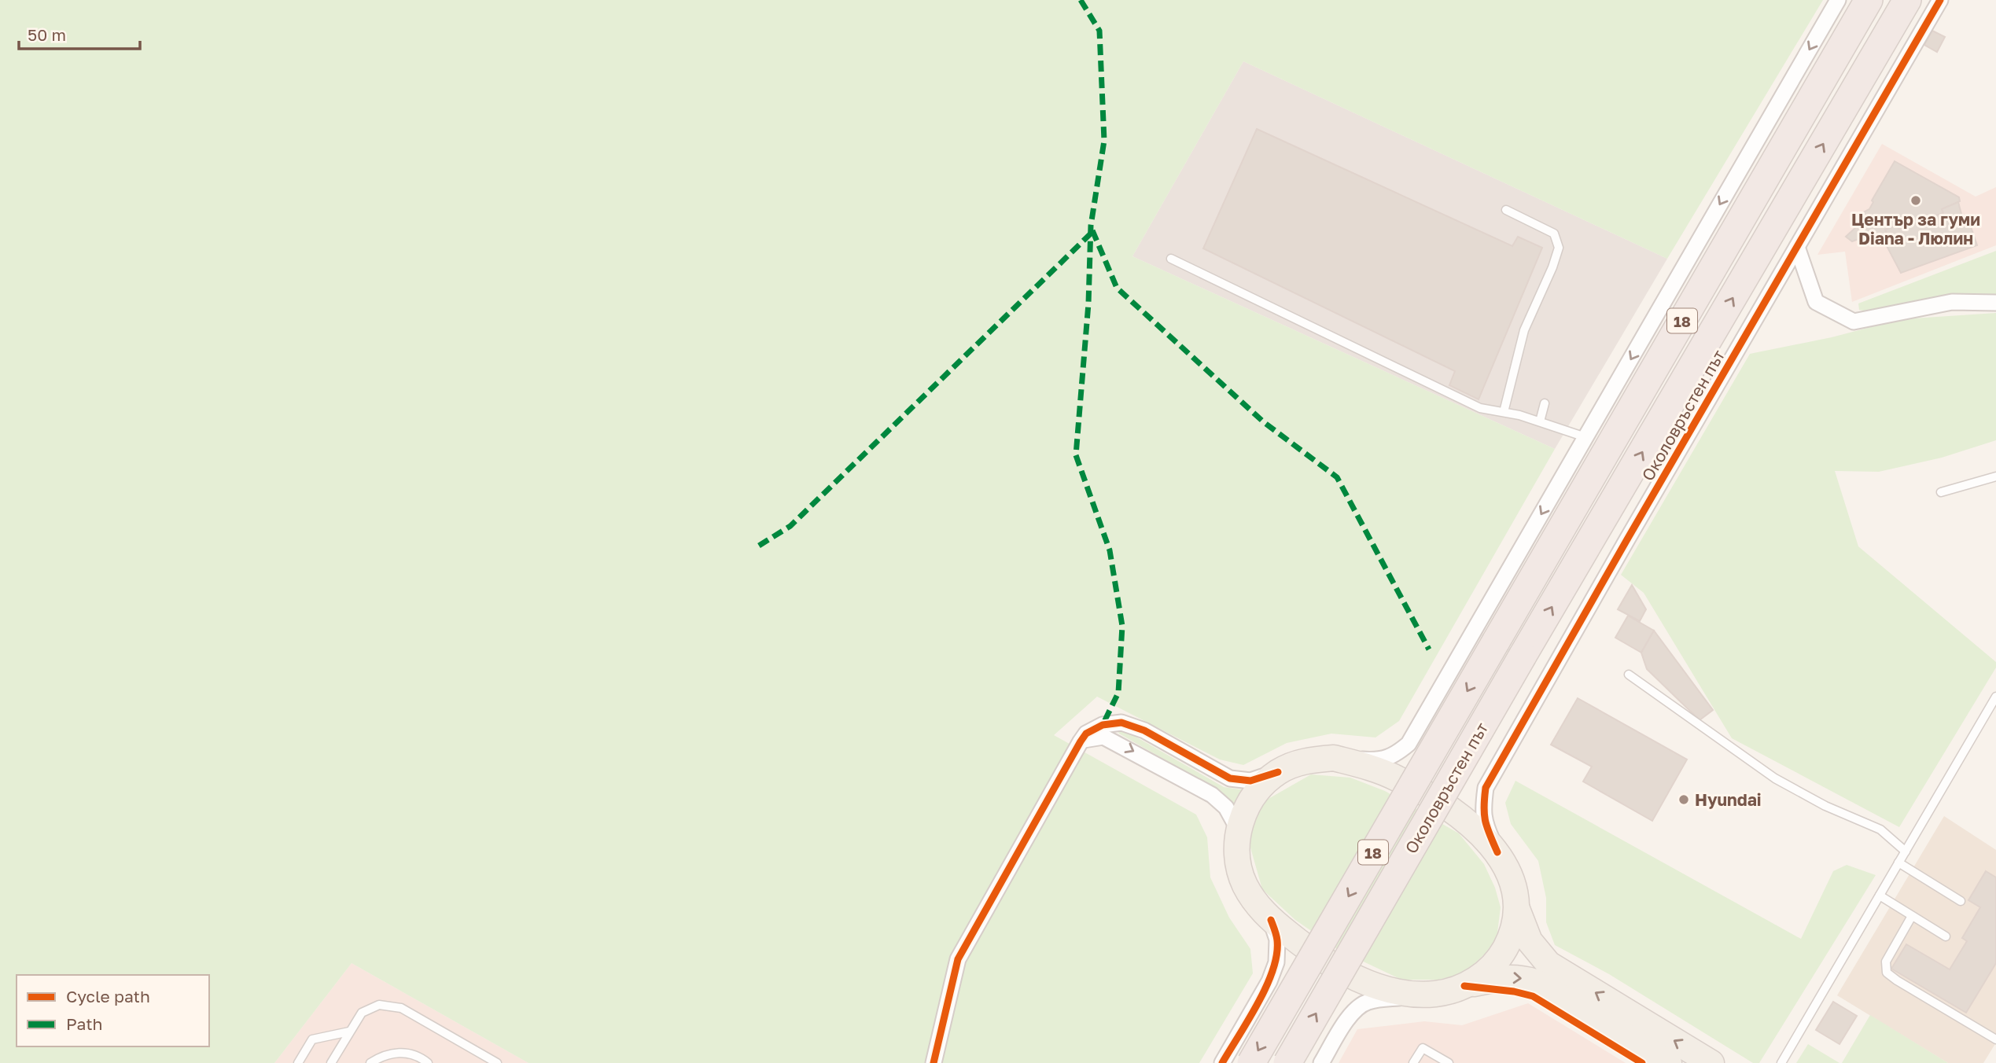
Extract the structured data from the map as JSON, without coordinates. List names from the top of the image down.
{
  "streets": {
    "highway": ["18", "Околовръстен път"]
  },
  "places": ["Център за гуми Diana - Люлин", "Hyundai"],
  "legend": ["Cycle path", "Path"],
  "scale_bar": "50 m"
}
